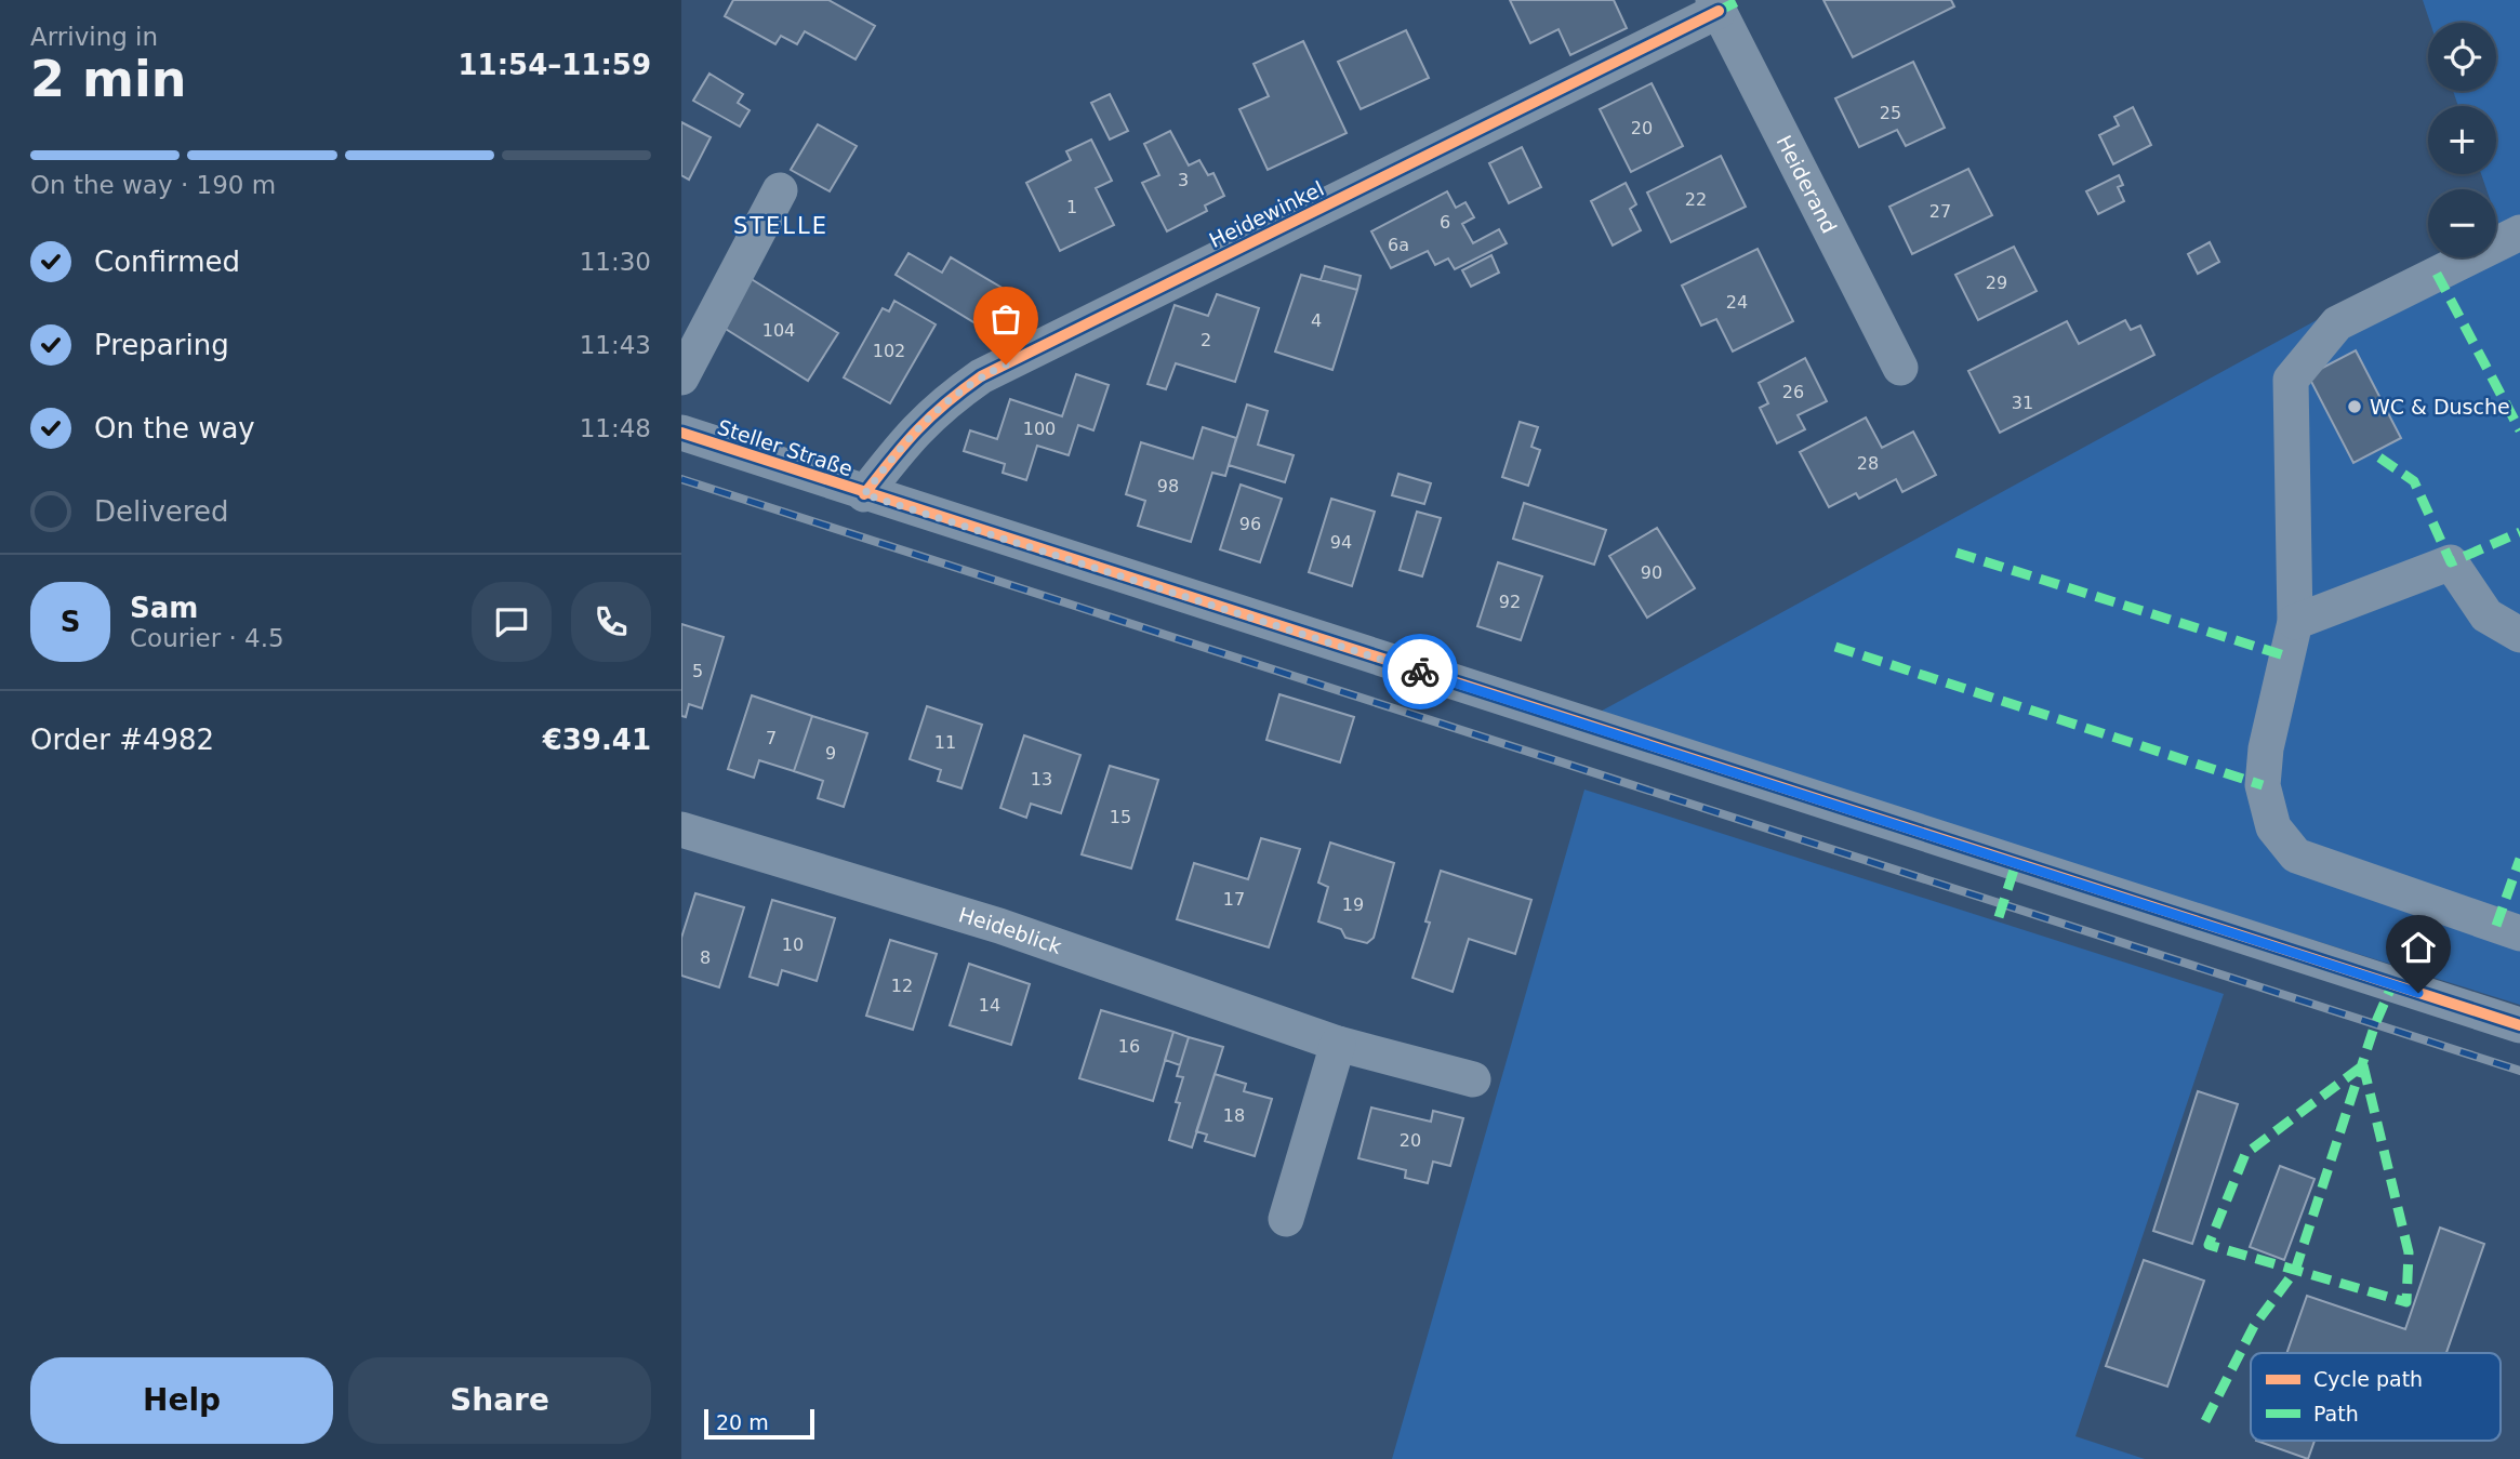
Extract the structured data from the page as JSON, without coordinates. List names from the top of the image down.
{
  "streets": {
    "street": [
      "Heiderand",
      "Heidewinkel",
      "Steller Straße",
      "Heideblick"
    ]
  },
  "crossings": [
    ["Heiderand", "Heidewinkel"],
    ["Heidewinkel", "Steller Straße"]
  ],
  "districts": ["STELLE"],
  "places": ["WC & Dusche"],
  "house_numbers": [
    "25",
    "20",
    "3",
    "22",
    "1",
    "27",
    "6",
    "6a",
    "29",
    "24",
    "4",
    "104",
    "2",
    "102",
    "26",
    "31",
    "100",
    "28",
    "98",
    "96",
    "94",
    "90",
    "92",
    "5",
    "7",
    "11",
    "9",
    "13",
    "15",
    "17",
    "19",
    "10",
    "8",
    "12",
    "14",
    "16",
    "18",
    "20"
  ],
  "legend": ["Cycle path", "Path"],
  "scale_bar": "20 m",
  "page": {
    "heading": ["2 min", "Arriving in", "11:54–11:59"],
    "panel": [
      "Sam",
      "Courier · 4.5",
      "Order #4982",
      "€39.41"
    ],
    "map_buttons": ["+", "−"],
    "bar": "On the way · 190 m",
    "list": [
      ["Confirmed", "11:30"],
      ["Preparing", "11:43"],
      ["On the way", "11:48"],
      "Delivered"
    ],
    "round": "S",
    "buttons": ["Help", "Share"],
    "scale": "20 m"
  }
}
